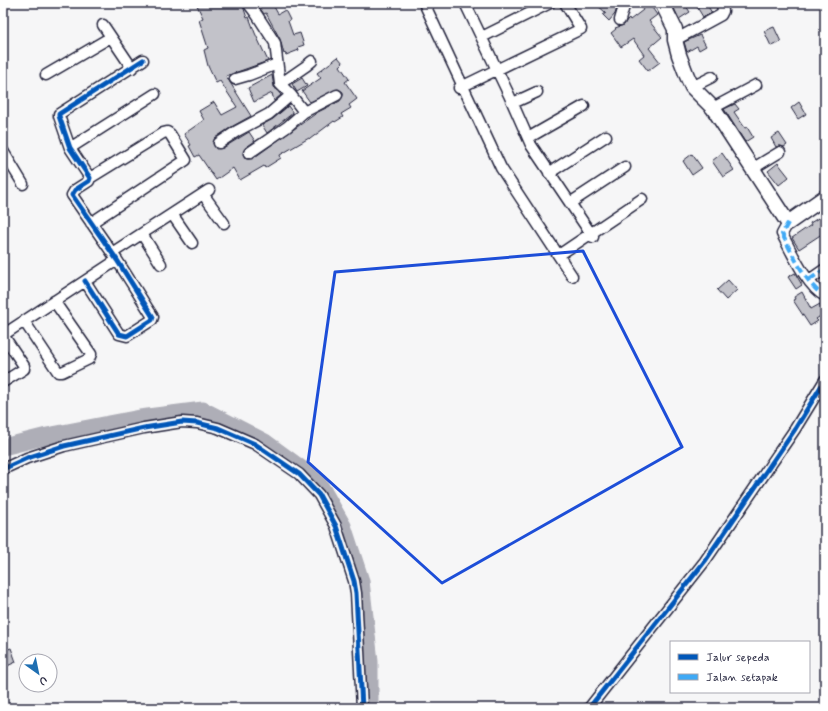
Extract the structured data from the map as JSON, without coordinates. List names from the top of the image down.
{
  "legend": ["Jalur sepeda", "Jalan setapak"],
  "north": "bottom right"
}
